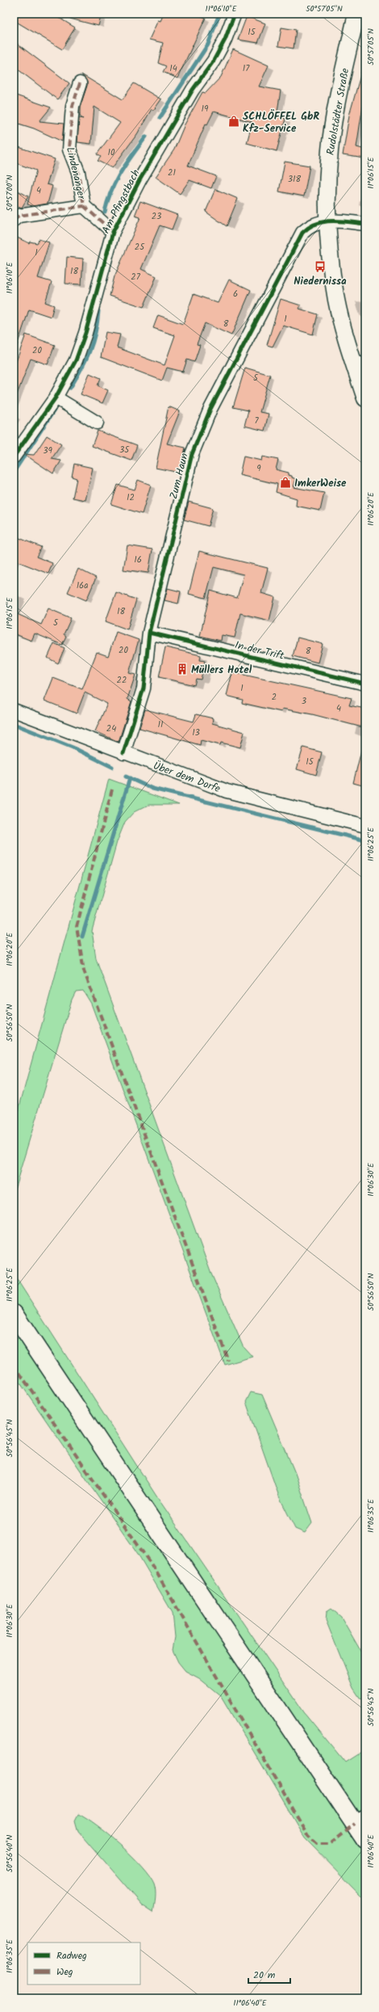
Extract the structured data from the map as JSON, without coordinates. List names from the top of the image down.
{
  "streets": {
    "street": [
      "Rudolstädter Straße",
      "Lindenanger",
      "Am Pfingstbach",
      "Zum Haun",
      "In der Trift",
      "Über dem Dorfe"
    ]
  },
  "crossings": [
    ["Rudolstädter Straße", "Zum Haun"],
    ["Lindenanger", "Am Pfingstbach"],
    ["Zum Haun", "In der Trift"],
    ["Zum Haun", "Über dem Dorfe"]
  ],
  "places": {
    "shop": ["SCHLÖFFEL GbR Kfz-Service", "ImkerWeise"],
    "bus stop": ["Niedernissa"],
    "building": ["Müllers Hotel"]
  },
  "house_numbers": [
    "15",
    "14",
    "17",
    "19",
    "10",
    "21",
    "318",
    "4",
    "23",
    "25",
    "1",
    "18",
    "27",
    "6",
    "1",
    "8",
    "20",
    "5",
    "7",
    "35",
    "39",
    "9",
    "12",
    "16",
    "16a",
    "18",
    "5",
    "20",
    "8",
    "22",
    "1",
    "2",
    "3",
    "4",
    "11",
    "24",
    "13",
    "15"
  ],
  "legend": ["Radweg", "Weg"],
  "scale_bar": "20 m",
  "coordinates": [
    "11°06'10\"E",
    "50°57'05\"N",
    "11°06'15\"E",
    "50°57'00\"N",
    "11°06'20\"E",
    "11°06'25\"E",
    "50°56'50\"N",
    "11°06'30\"E",
    "50°56'45\"N",
    "11°06'35\"E",
    "11°06'40\"E",
    "50°56'40\"N"
  ]
}
